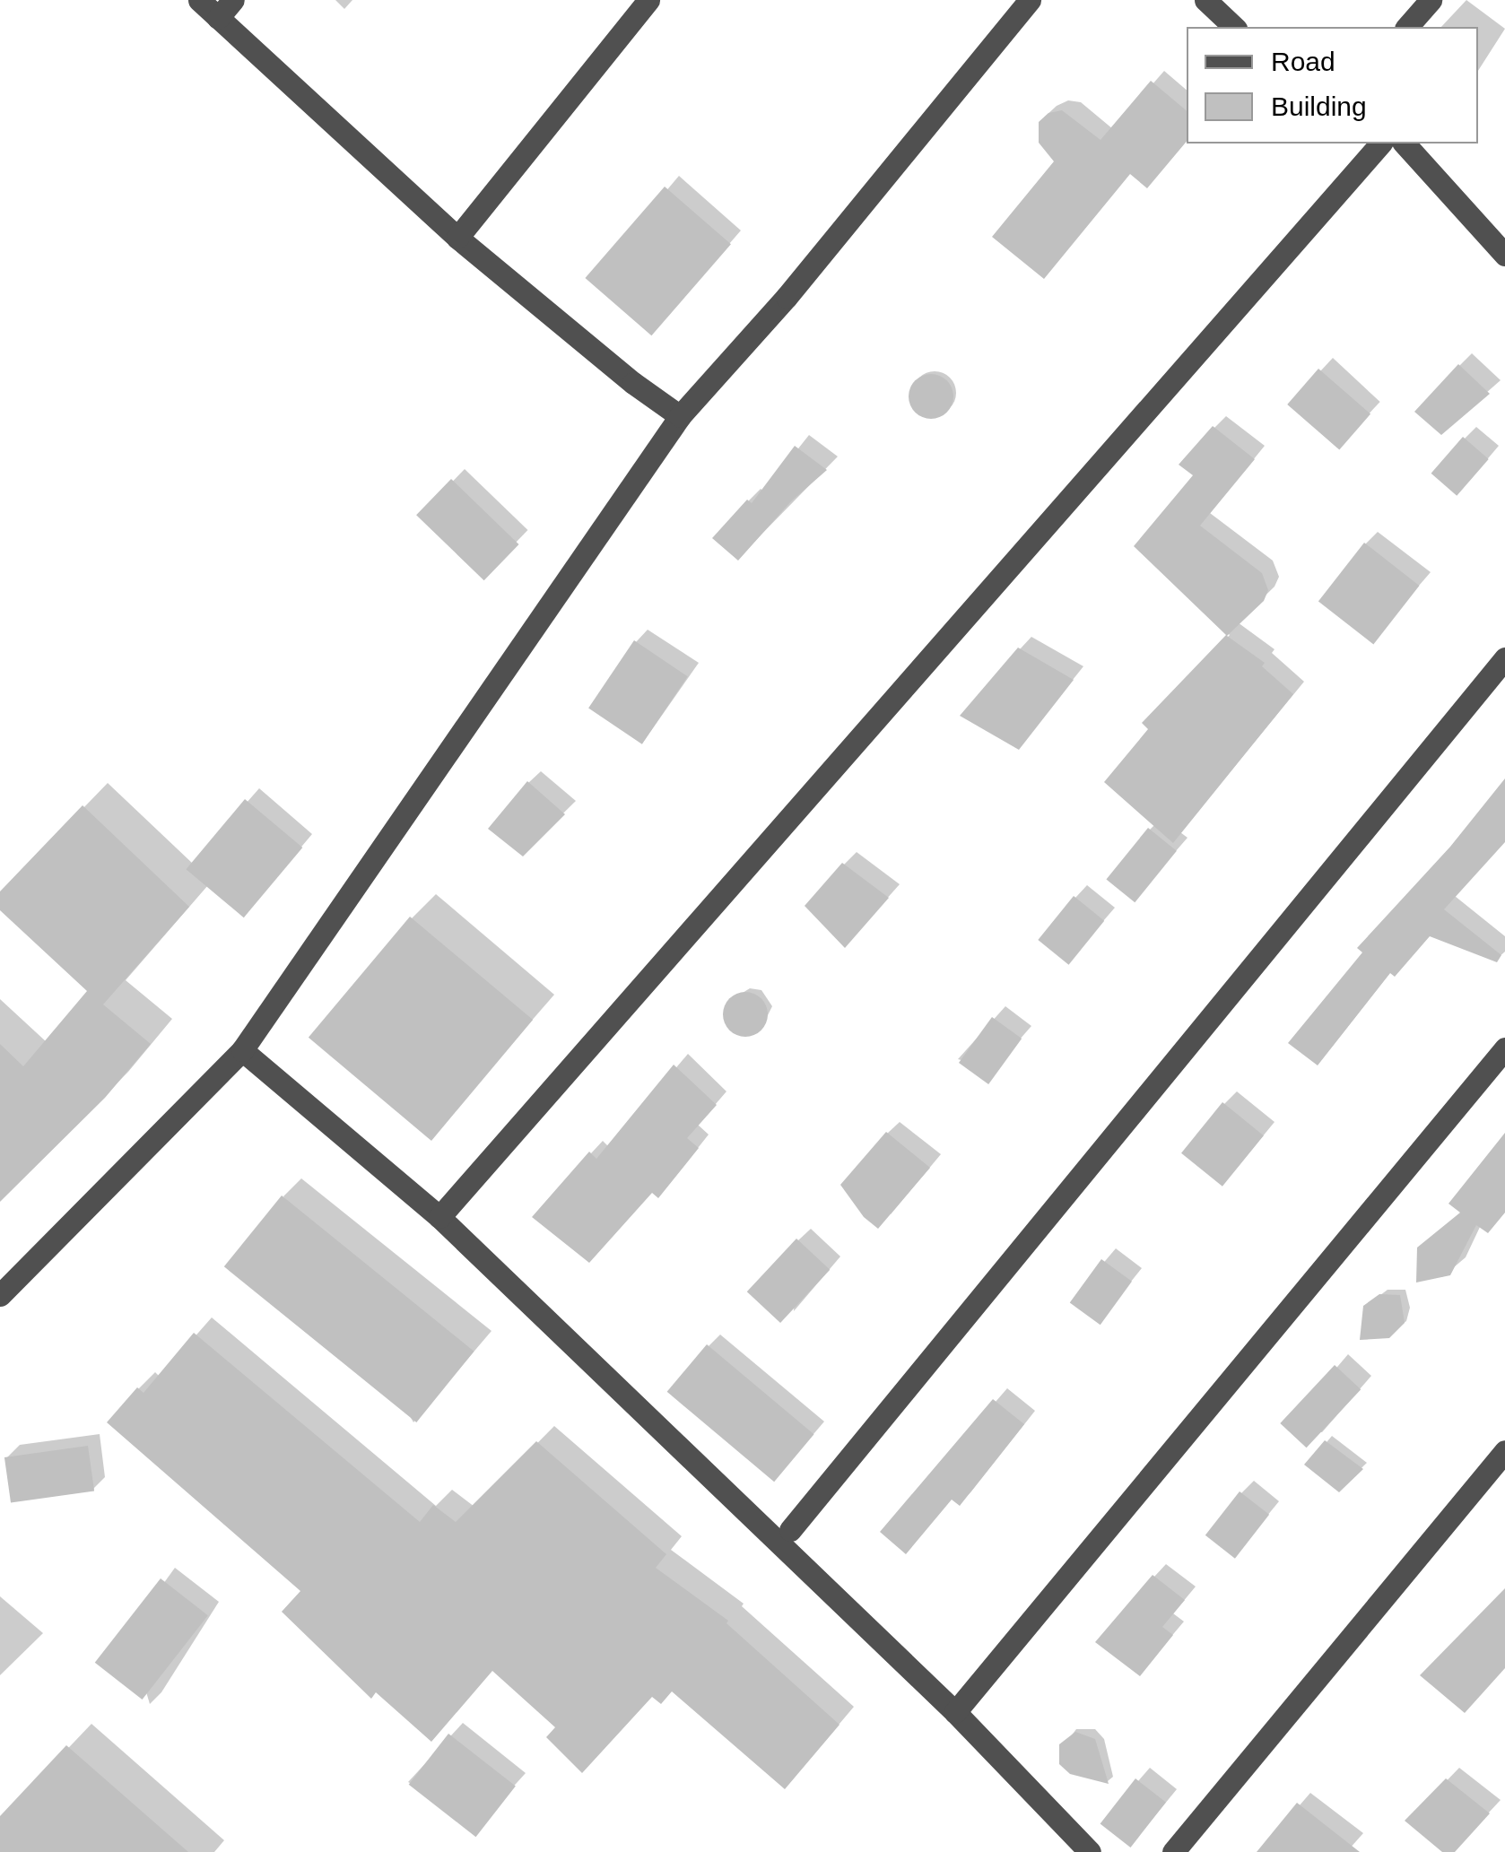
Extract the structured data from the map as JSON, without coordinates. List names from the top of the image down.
{
  "legend": ["Road", "Building"]
}
